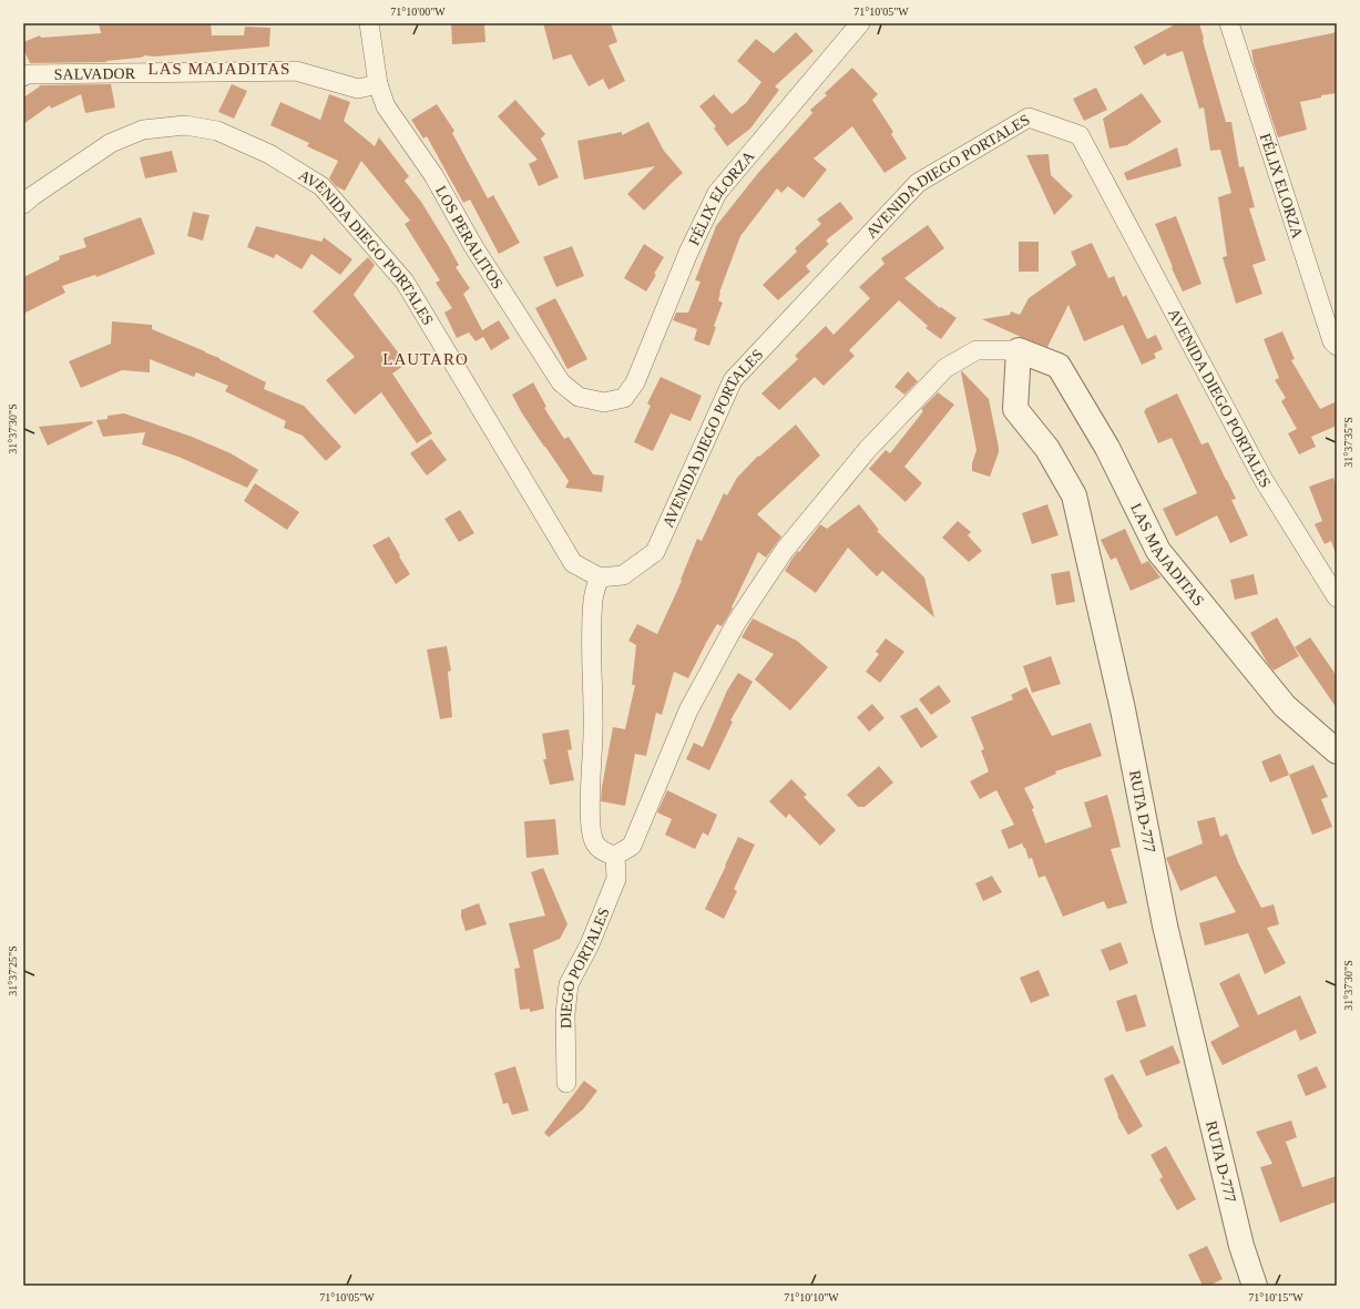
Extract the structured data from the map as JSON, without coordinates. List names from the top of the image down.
{
  "streets": {
    "street": [
      "SALVADOR",
      "AVENIDA DIEGO PORTALES",
      "FÉLIX ELORZA",
      "LOS PERALITOS",
      "LAS MAJADITAS",
      "RUTA D-777",
      "DIEGO PORTALES"
    ]
  },
  "crossings": [
    ["SALVADOR", "LOS PERALITOS"],
    ["FÉLIX ELORZA", "LOS PERALITOS"],
    ["LAS MAJADITAS", "RUTA D-777"]
  ],
  "districts": ["LAS MAJADITAS", "LAUTARO"],
  "coordinates": [
    "71°10'00\"W",
    "71°10'05\"W",
    "31°37'30\"S",
    "31°37'35\"S",
    "31°37'25\"S",
    "71°10'10\"W",
    "71°10'15\"W"
  ]
}
